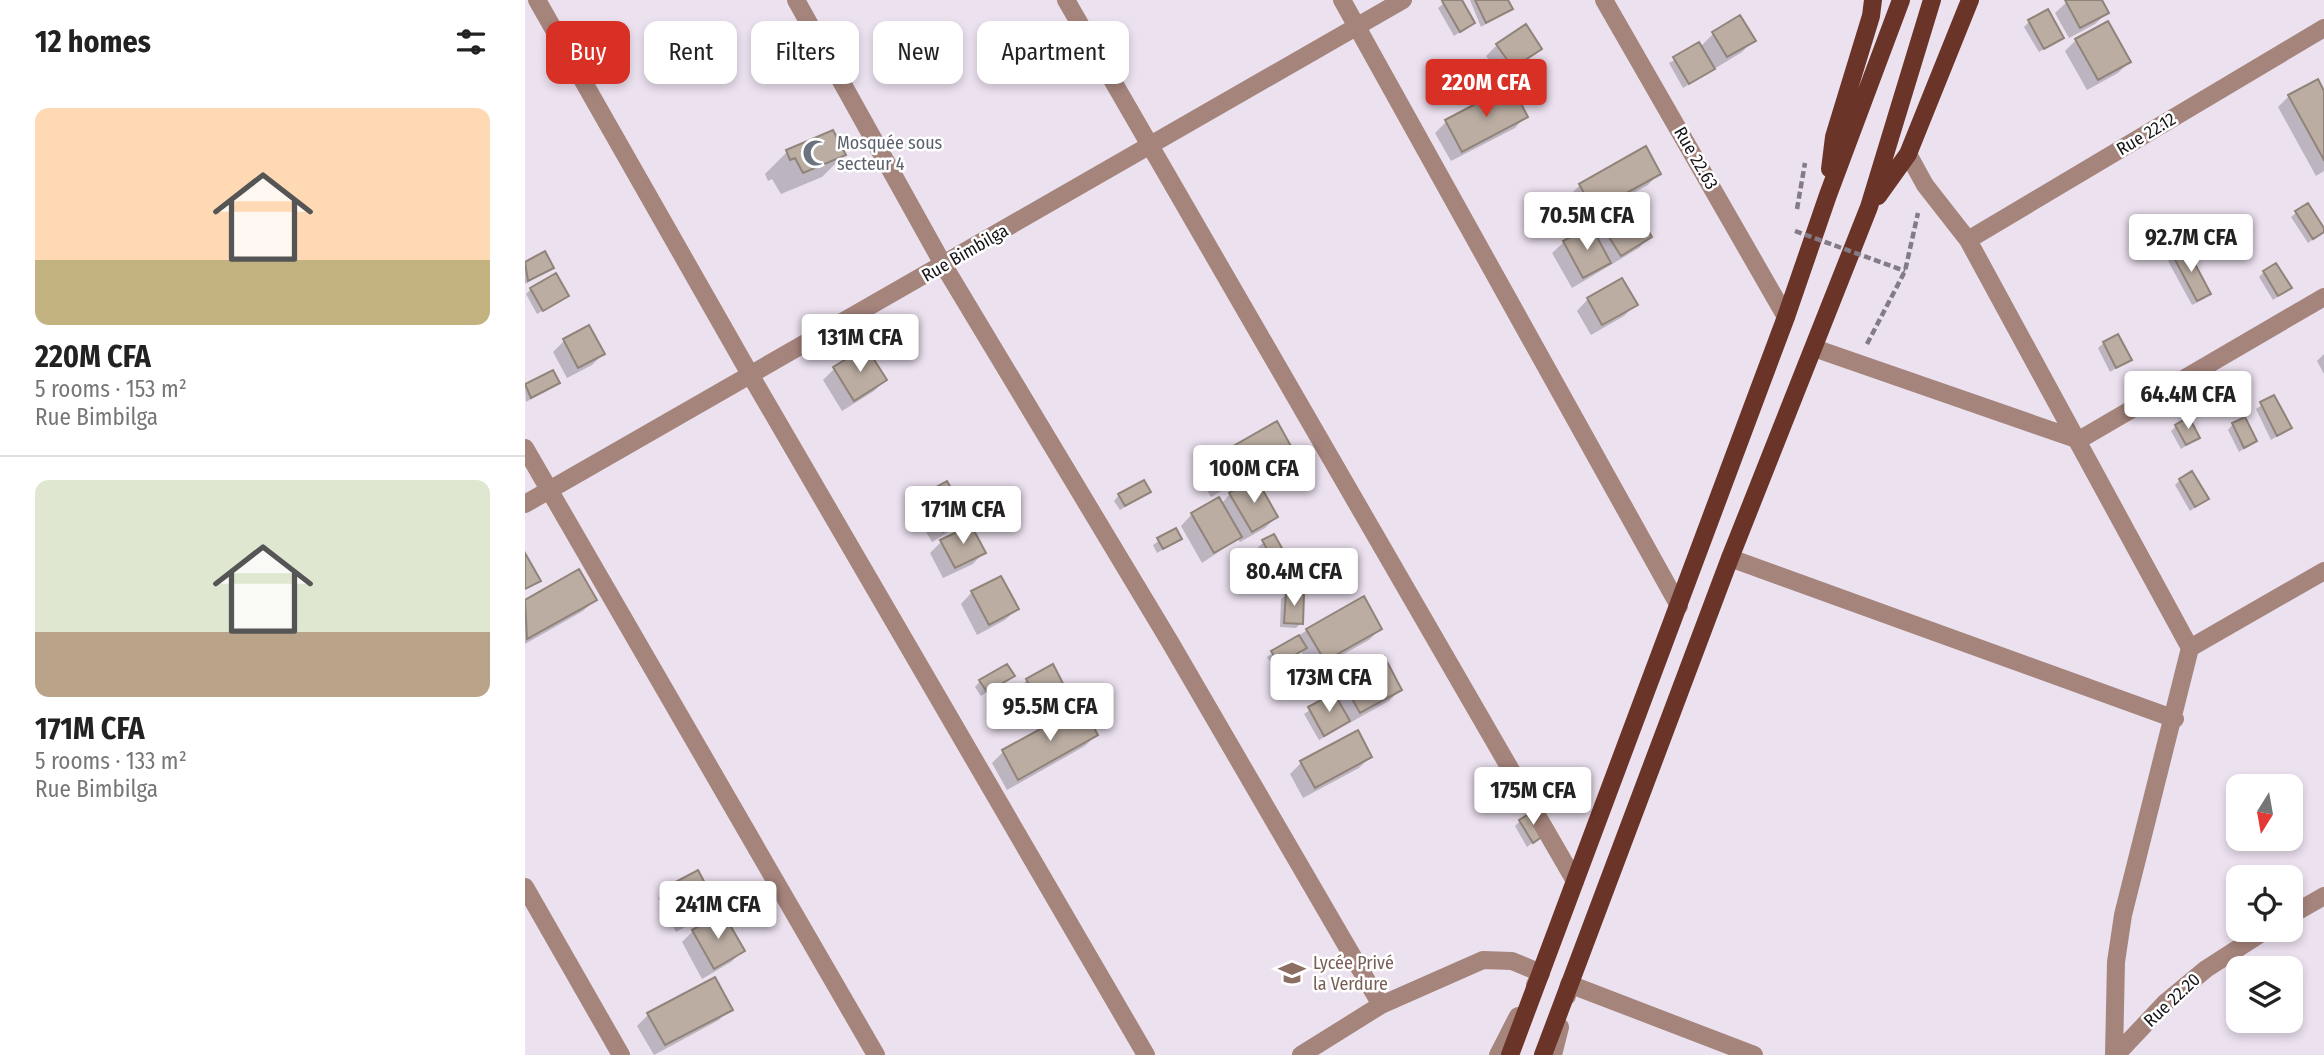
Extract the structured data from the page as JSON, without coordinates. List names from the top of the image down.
{
  "streets": {
    "street": [
      "Rue 22.12",
      "Rue 22.63",
      "Rue Bimbilga",
      "Rue 22.20"
    ]
  },
  "places": {
    "mosque": ["Mosquée sous secteur 4"],
    "school or university": ["Lycée Privé la Verdure"]
  },
  "north": "bottom",
  "page": {
    "heading": "12 homes",
    "chip": [
      "Buy",
      "Rent",
      "Filters",
      "New",
      "Apartment"
    ],
    "price": [
      "220M CFA",
      "70.5M CFA",
      "92.7M CFA",
      "131M CFA",
      "64.4M CFA",
      "100M CFA",
      "171M CFA",
      "80.4M CFA",
      "173M CFA",
      "95.5M CFA",
      "175M CFA",
      "241M CFA"
    ],
    "list": [
      {
        "name": "220M CFA",
        "note": "5 rooms · 153 m² · Rue Bimbilga"
      },
      {
        "name": "171M CFA",
        "note": "5 rooms · 133 m² · Rue Bimbilga"
      }
    ]
  }
}
